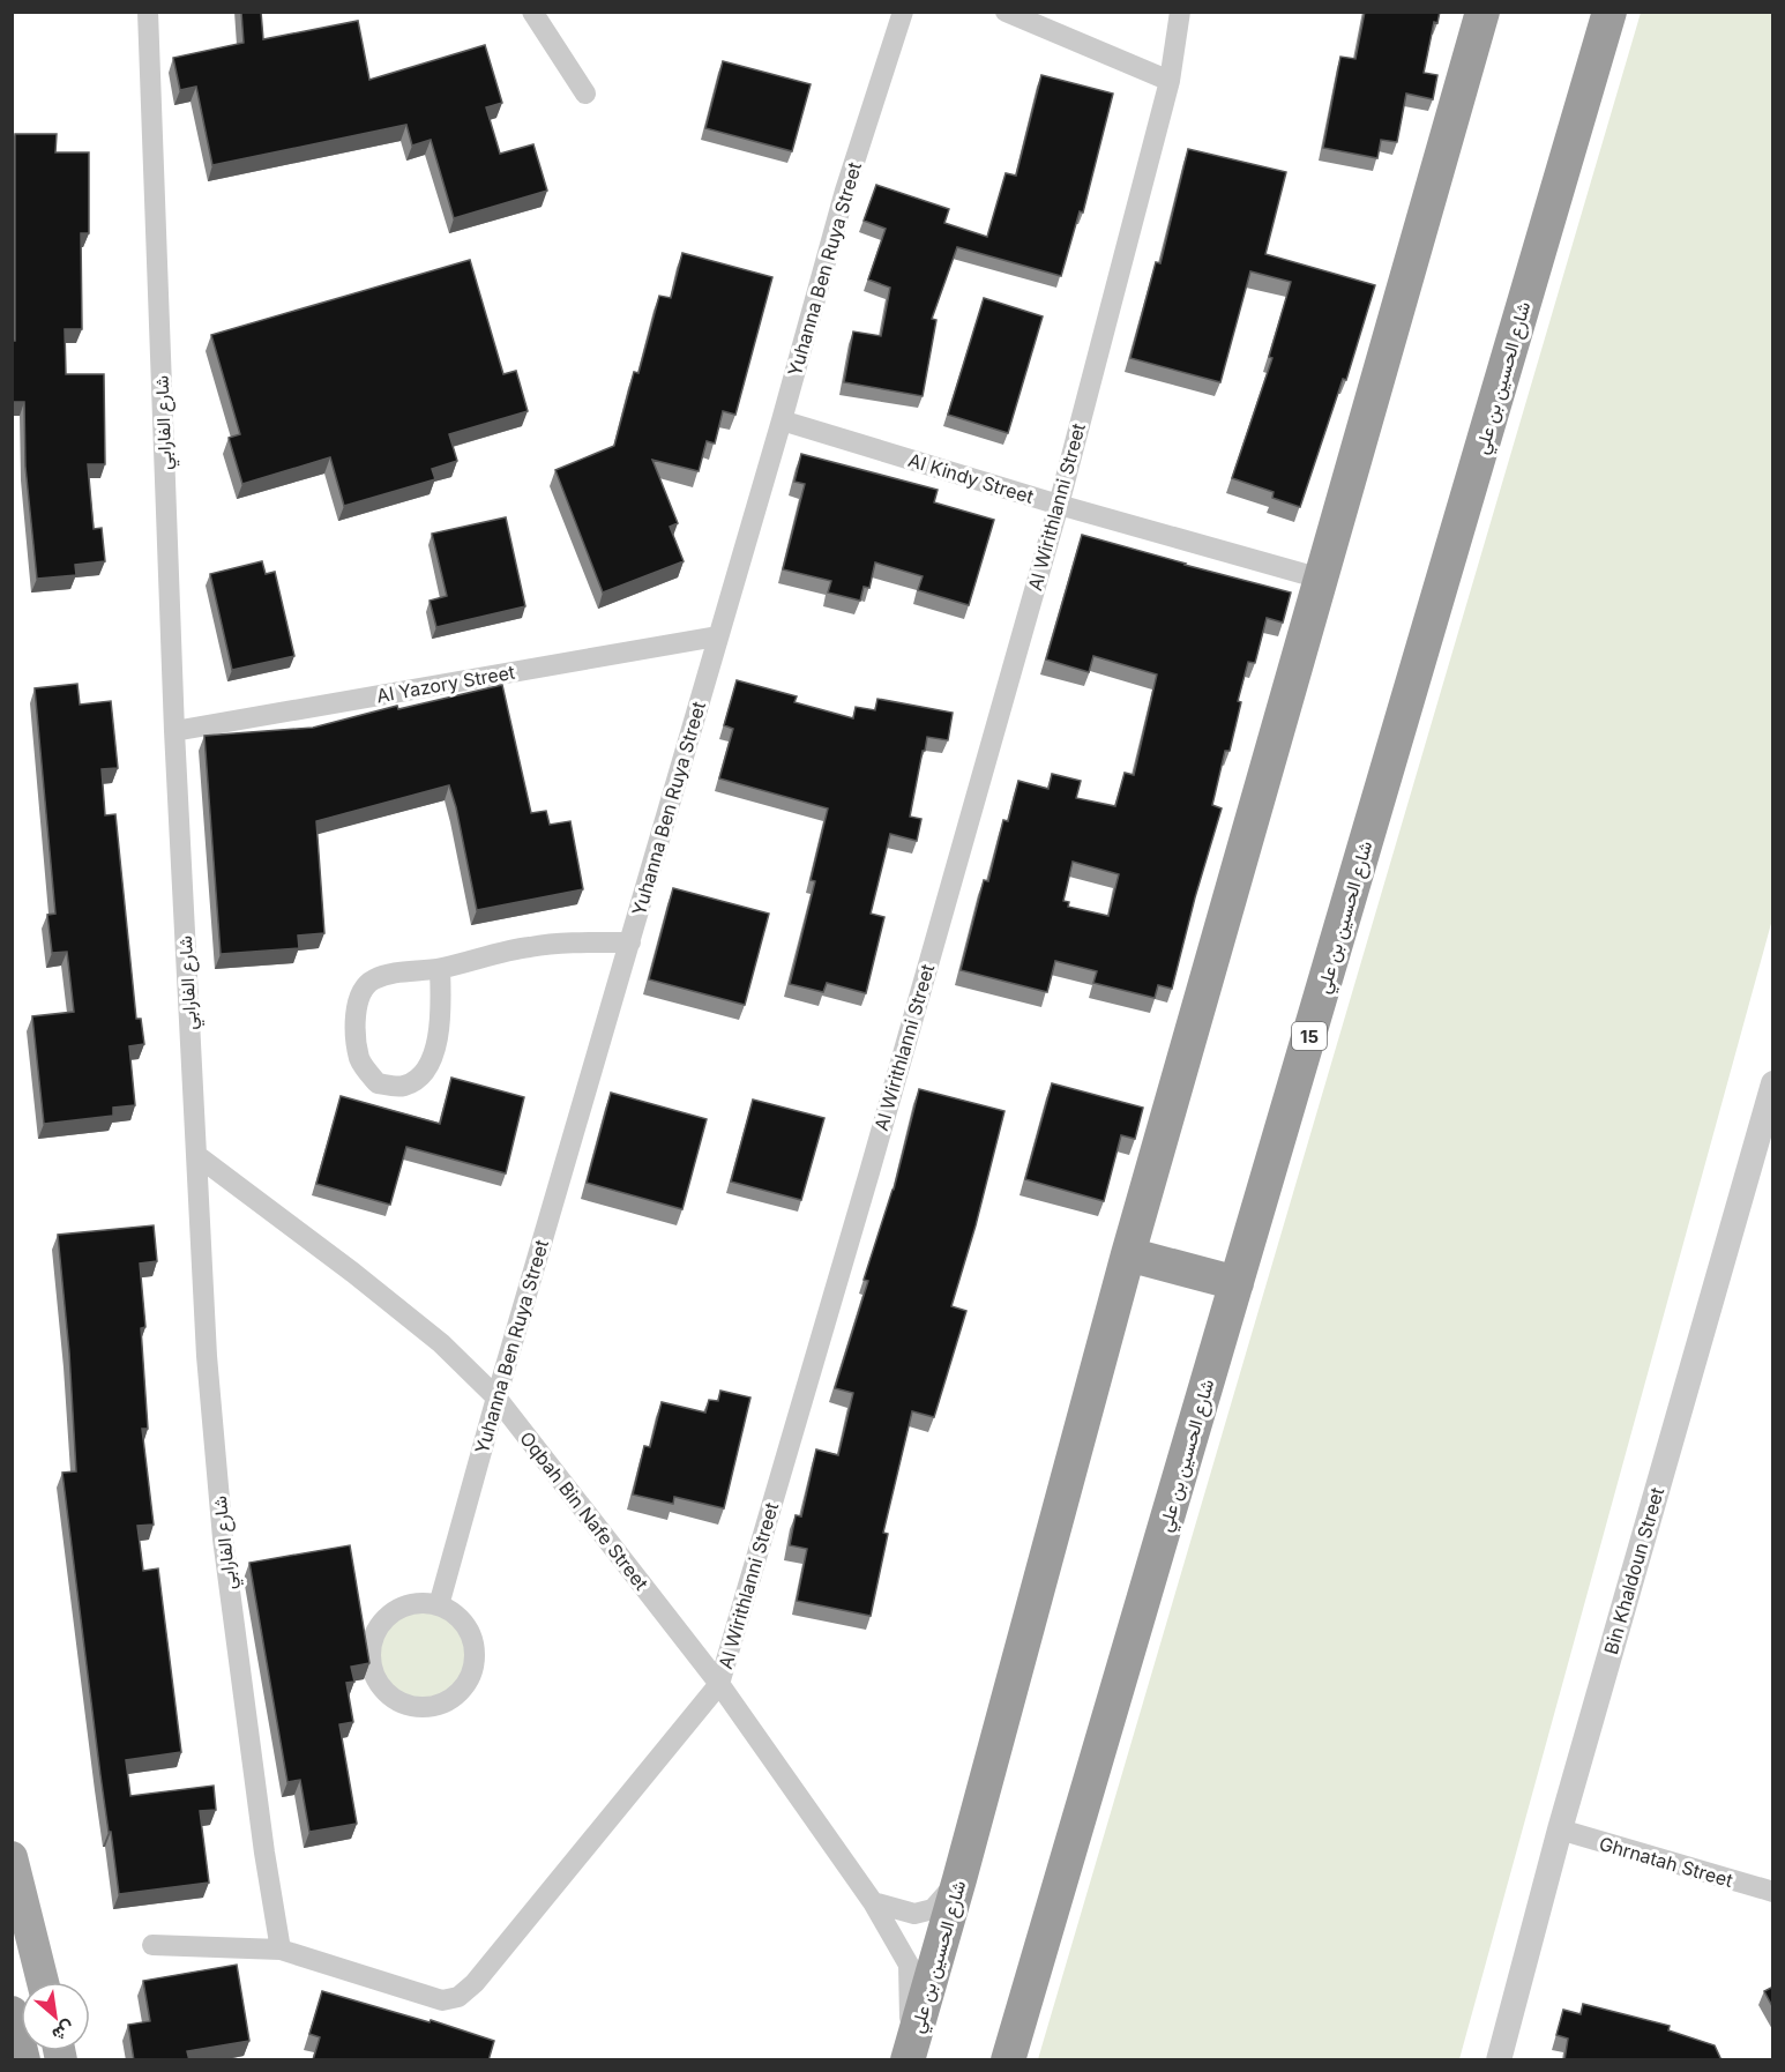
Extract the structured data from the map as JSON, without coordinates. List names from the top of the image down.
{
  "streets": {
    "highway": ["شارع الحسين بن علي", "15"],
    "street": [
      "Yuhanna Ben Ruya Street",
      "شارع الفارابي",
      "Al Kindy Street",
      "Al Wirithlanni Street",
      "Al Yazory Street",
      "Oqbah Bin Nafe Street",
      "Bin Khaldoun Street",
      "Ghrnatah Street"
    ]
  },
  "crossings": [
    ["Yuhanna Ben Ruya Street", "Al Kindy Street"],
    ["Yuhanna Ben Ruya Street", "Al Yazory Street"],
    ["Yuhanna Ben Ruya Street", "Oqbah Bin Nafe Street"],
    ["شارع الحسين بن علي", "Al Kindy Street"],
    ["شارع الحسين بن علي", "Oqbah Bin Nafe Street"],
    ["شارع الفارابي", "Al Wirithlanni Street"],
    ["شارع الفارابي", "Al Yazory Street"],
    ["شارع الفارابي", "Oqbah Bin Nafe Street"],
    ["Al Kindy Street", "Al Wirithlanni Street"],
    ["Al Wirithlanni Street", "Oqbah Bin Nafe Street"],
    ["Bin Khaldoun Street", "Ghrnatah Street"]
  ],
  "north": "bottom right"
}
